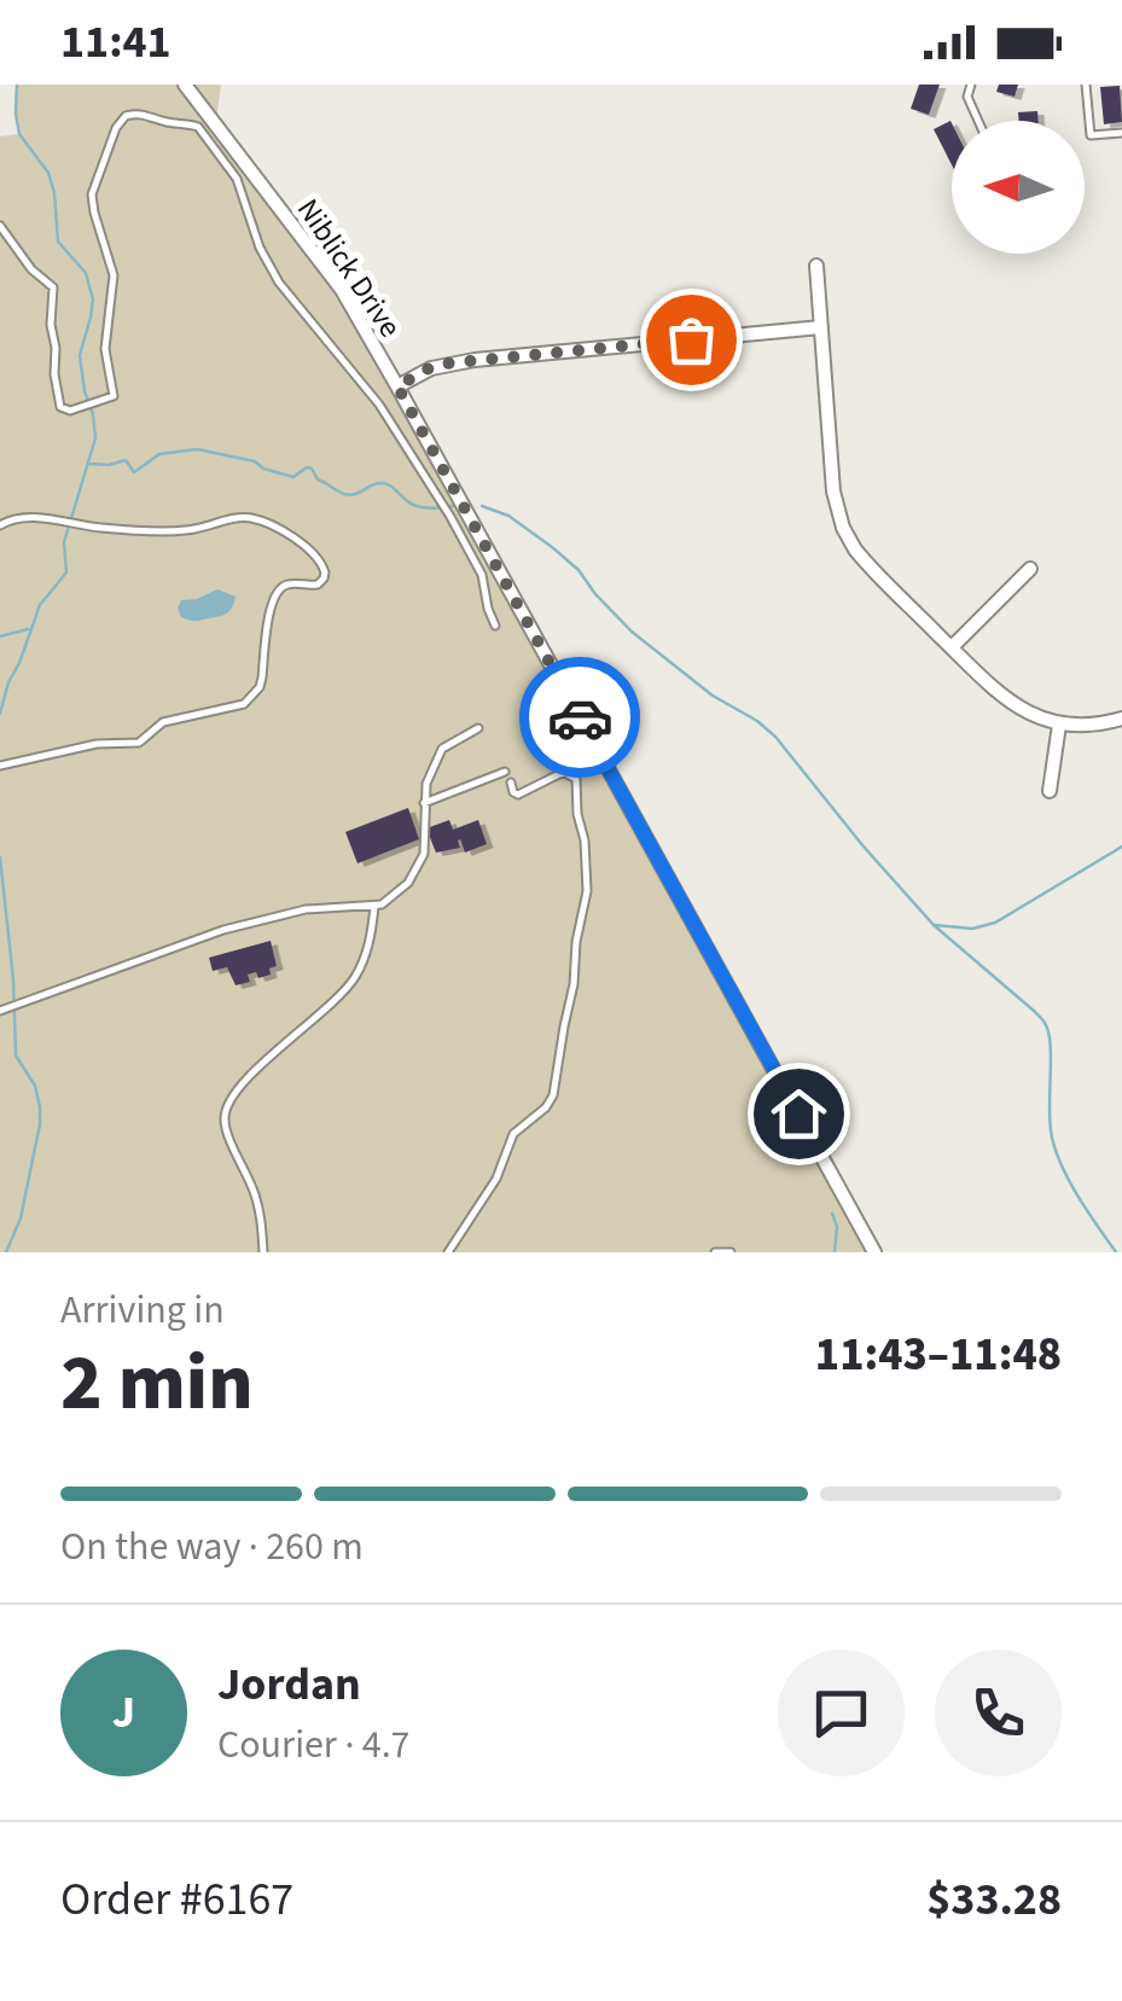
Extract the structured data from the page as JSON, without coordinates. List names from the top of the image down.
{
  "streets": {
    "street": ["Niblick Drive"]
  },
  "north": "left",
  "page": {
    "status": "11:41",
    "heading": ["2 min", "Arriving in", "11:43–11:48"],
    "panel": [
      "Jordan",
      "Courier · 4.7",
      "Order #6167",
      "$33.28"
    ],
    "bar": "On the way · 260 m",
    "round": "J"
  }
}
